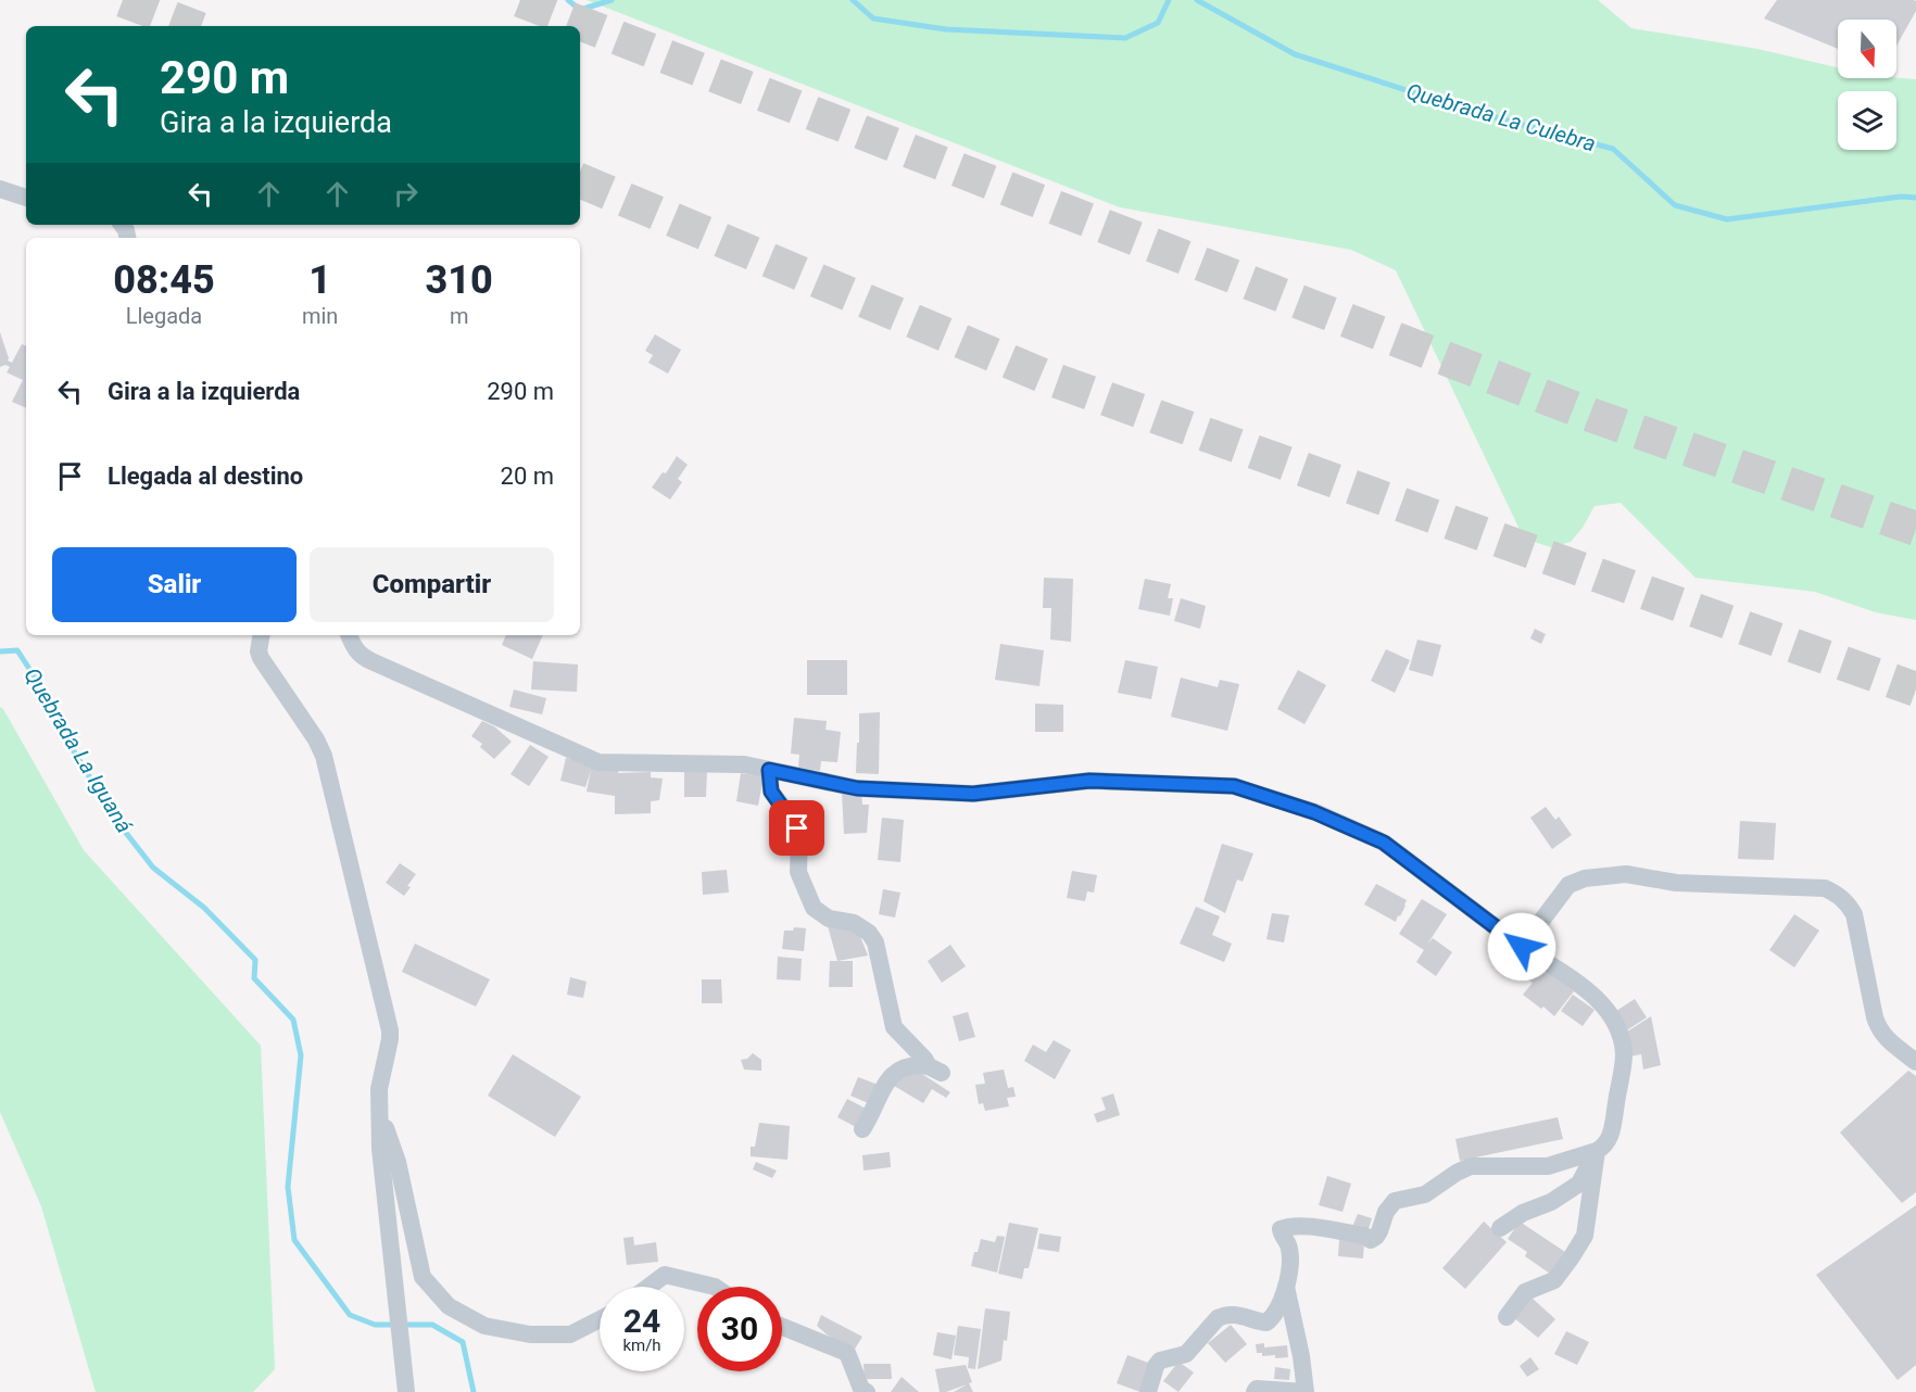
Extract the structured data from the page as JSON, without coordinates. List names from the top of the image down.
{
  "water": ["Quebrada La Culebra", "Quebrada La Iguaná"],
  "north": "bottom",
  "page": {
    "turn": ["290 m", "Gira a la izquierda"],
    "eta": [
      "08:45",
      "Llegada",
      "1",
      "min",
      "310",
      "m"
    ],
    "list": [
      {
        "name": "Gira a la izquierda",
        "value": "290 m"
      },
      {
        "name": "Llegada al destino",
        "value": "20 m"
      }
    ],
    "buttons": ["Salir", "Compartir"],
    "speed": "24 km/h",
    "limit": "30"
  }
}
